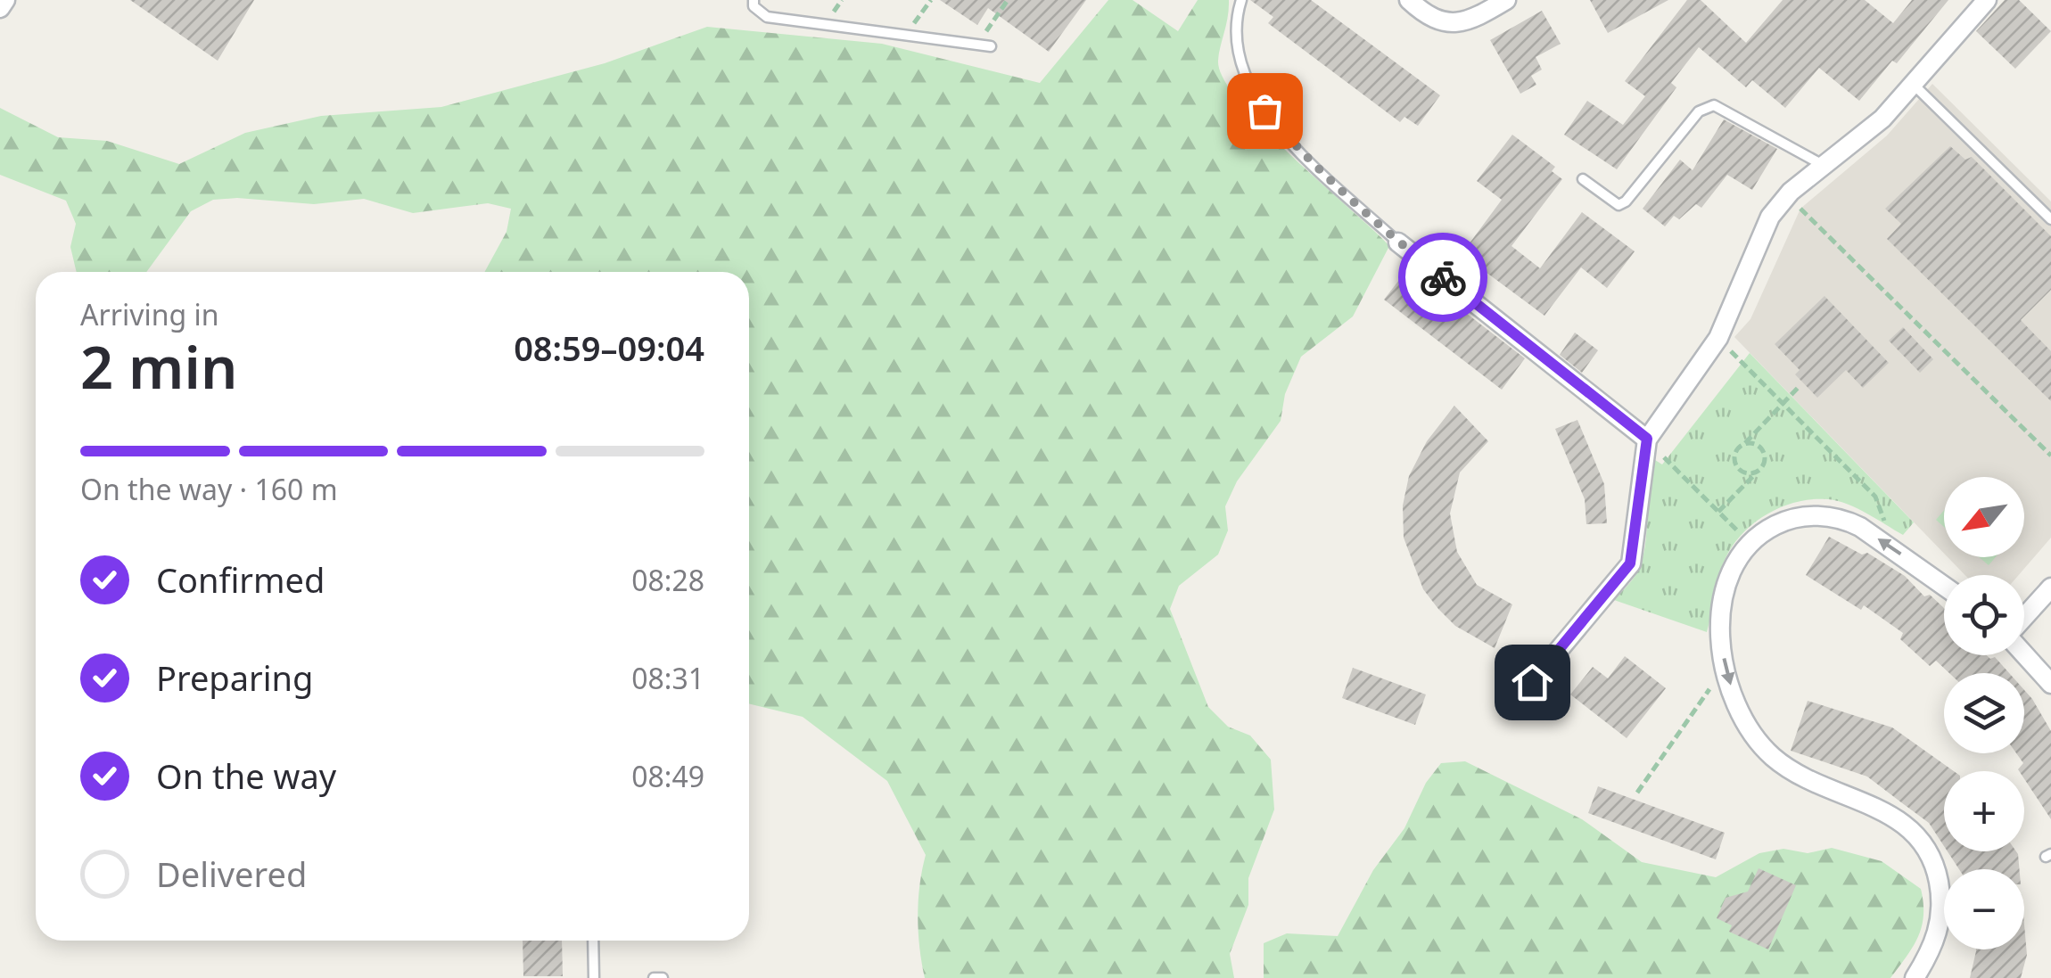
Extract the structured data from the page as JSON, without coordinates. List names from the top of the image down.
{
  "north": "bottom left",
  "page": {
    "heading": ["2 min", "Arriving in", "08:59–09:04"],
    "bar": "On the way · 160 m",
    "map_buttons": ["+", "−"],
    "list": [
      ["Confirmed", "08:28"],
      ["Preparing", "08:31"],
      ["On the way", "08:49"],
      "Delivered"
    ]
  }
}
